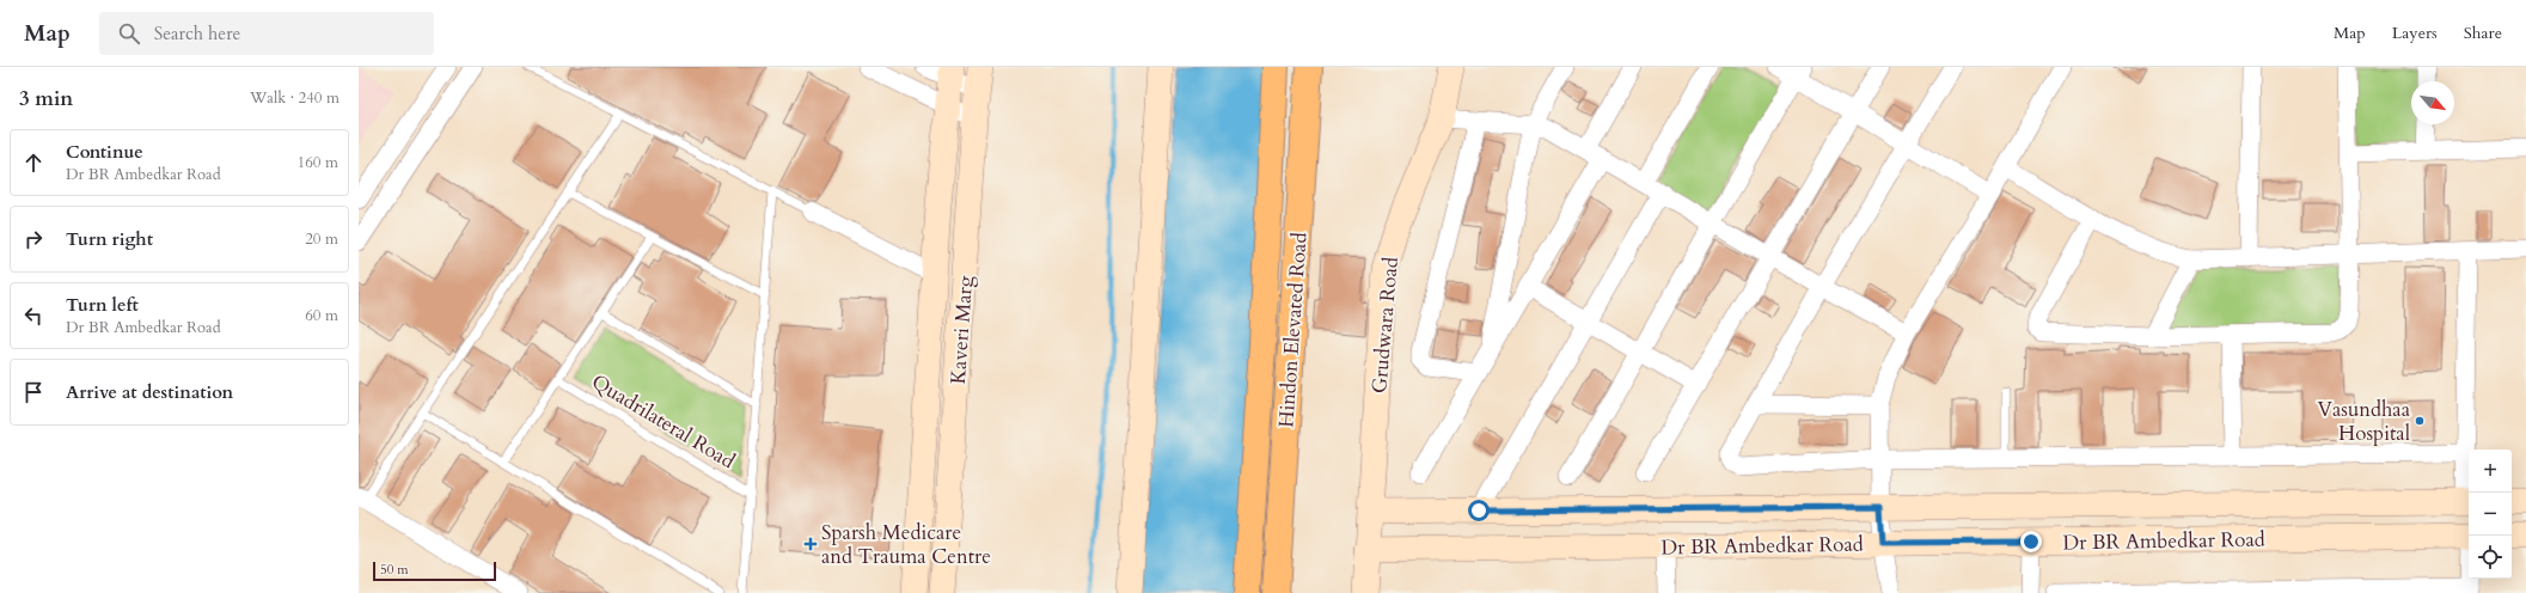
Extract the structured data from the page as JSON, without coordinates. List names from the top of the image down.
{
  "streets": {
    "highway": ["Hindon Elevated Road"],
    "street": ["Grudwara Road", "Kaveri Marg", "Dr BR Ambedkar Road"],
    "lane": ["Quadrilateral Road"]
  },
  "crossings": [
    ["Grudwara Road", "Dr BR Ambedkar Road"]
  ],
  "places": {
    "other": ["Vasundhaa Hospital"],
    "health": ["Sparsh Medicare and Trauma Centre"]
  },
  "scale_bar": "50 m",
  "north": "bottom right",
  "page": {
    "header": "Map",
    "search": "Search here",
    "nav": ["Map", "Layers", "Share"],
    "heading": ["3 min", "Walk · 240 m"],
    "list": [
      ["Continue", "Dr BR Ambedkar Road", "160 m"],
      ["Turn right", "20 m"],
      ["Turn left", "Dr BR Ambedkar Road", "60 m"],
      "Arrive at destination"
    ],
    "map_buttons": ["+", "−"],
    "scale": "50 m"
  }
}
